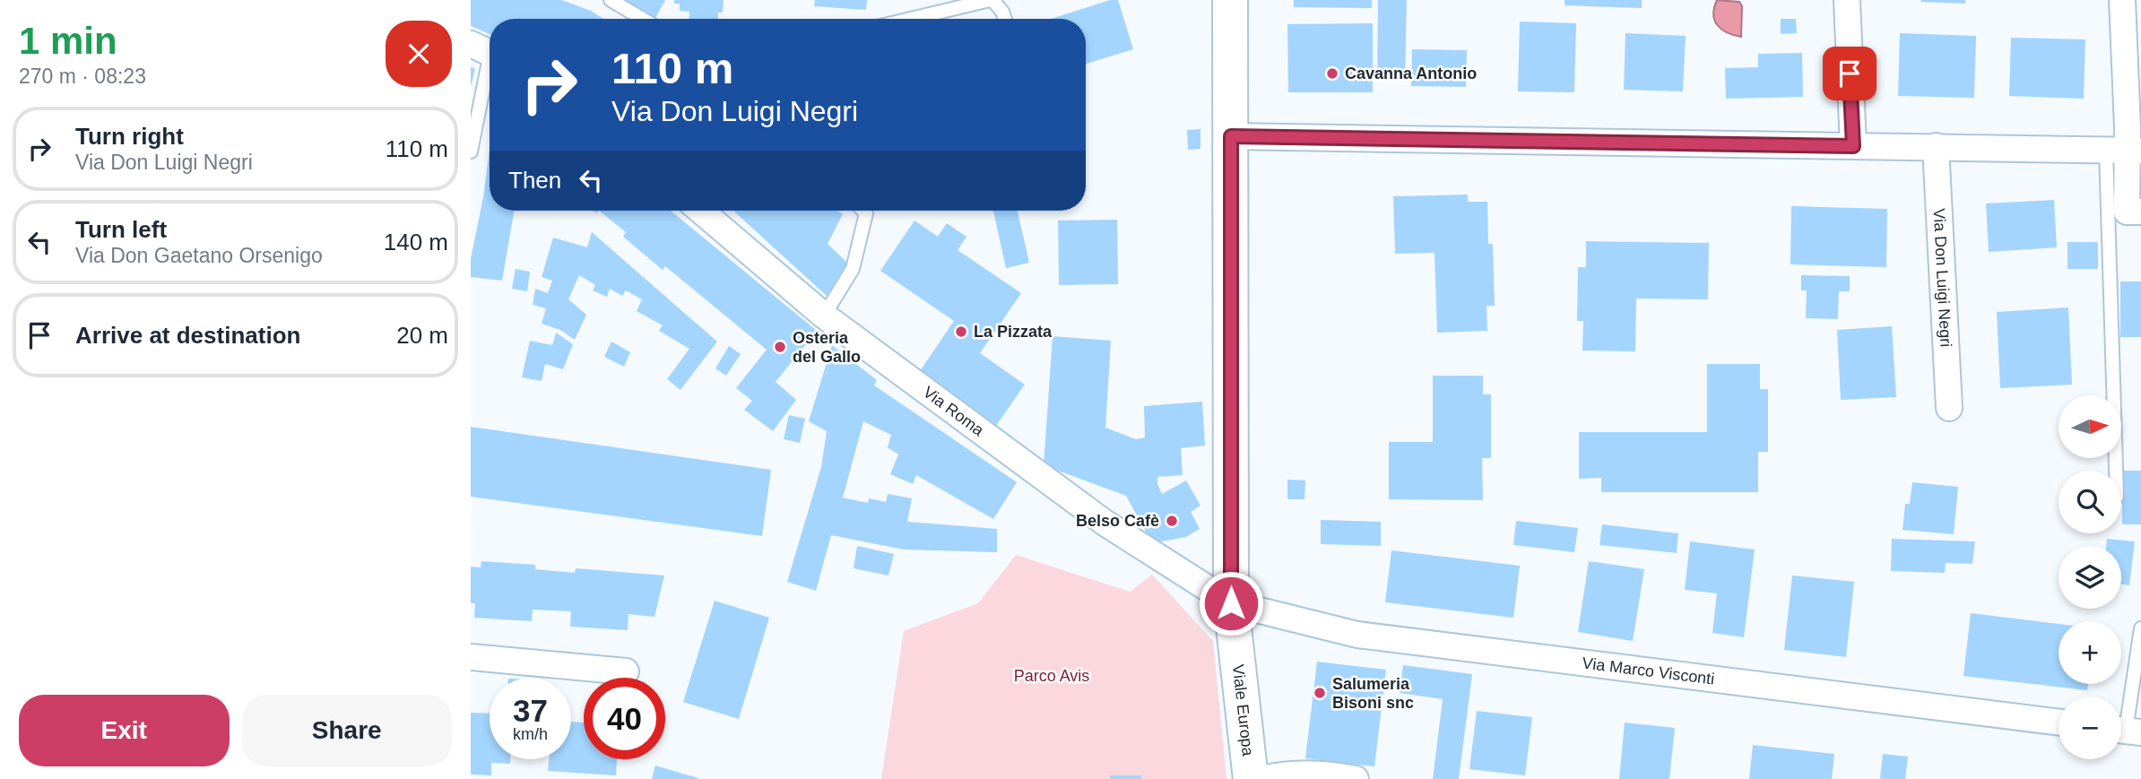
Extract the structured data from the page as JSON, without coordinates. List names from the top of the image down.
{
  "streets": {
    "street": [
      "Via Don Luigi Negri",
      "Via Roma",
      "Via Marco Visconti",
      "Viale Europa"
    ]
  },
  "crossings": [
    ["Via Roma", "Via Marco Visconti"],
    ["Via Roma", "Viale Europa"],
    ["Via Marco Visconti", "Viale Europa"]
  ],
  "parks": ["Parco Avis"],
  "places": [
    "Cavanna Antonio",
    "La Pizzata",
    "Osteria del Gallo",
    "Belso Cafè",
    "Salumeria Bisoni snc"
  ],
  "north": "right",
  "page": {
    "heading": ["1 min", "270 m · 08:23"],
    "turn": ["110 m", "Via Don Luigi Negri"],
    "list": [
      {
        "name": "Turn right",
        "note": "Via Don Luigi Negri",
        "value": "110 m"
      },
      {
        "name": "Turn left",
        "note": "Via Don Gaetano Orsenigo",
        "value": "140 m"
      },
      {
        "name": "Arrive at destination",
        "value": "20 m"
      }
    ],
    "then": "Then",
    "map_buttons": ["+", "−"],
    "speed": "37 km/h",
    "limit": "40",
    "buttons": ["Exit", "Share"]
  }
}
